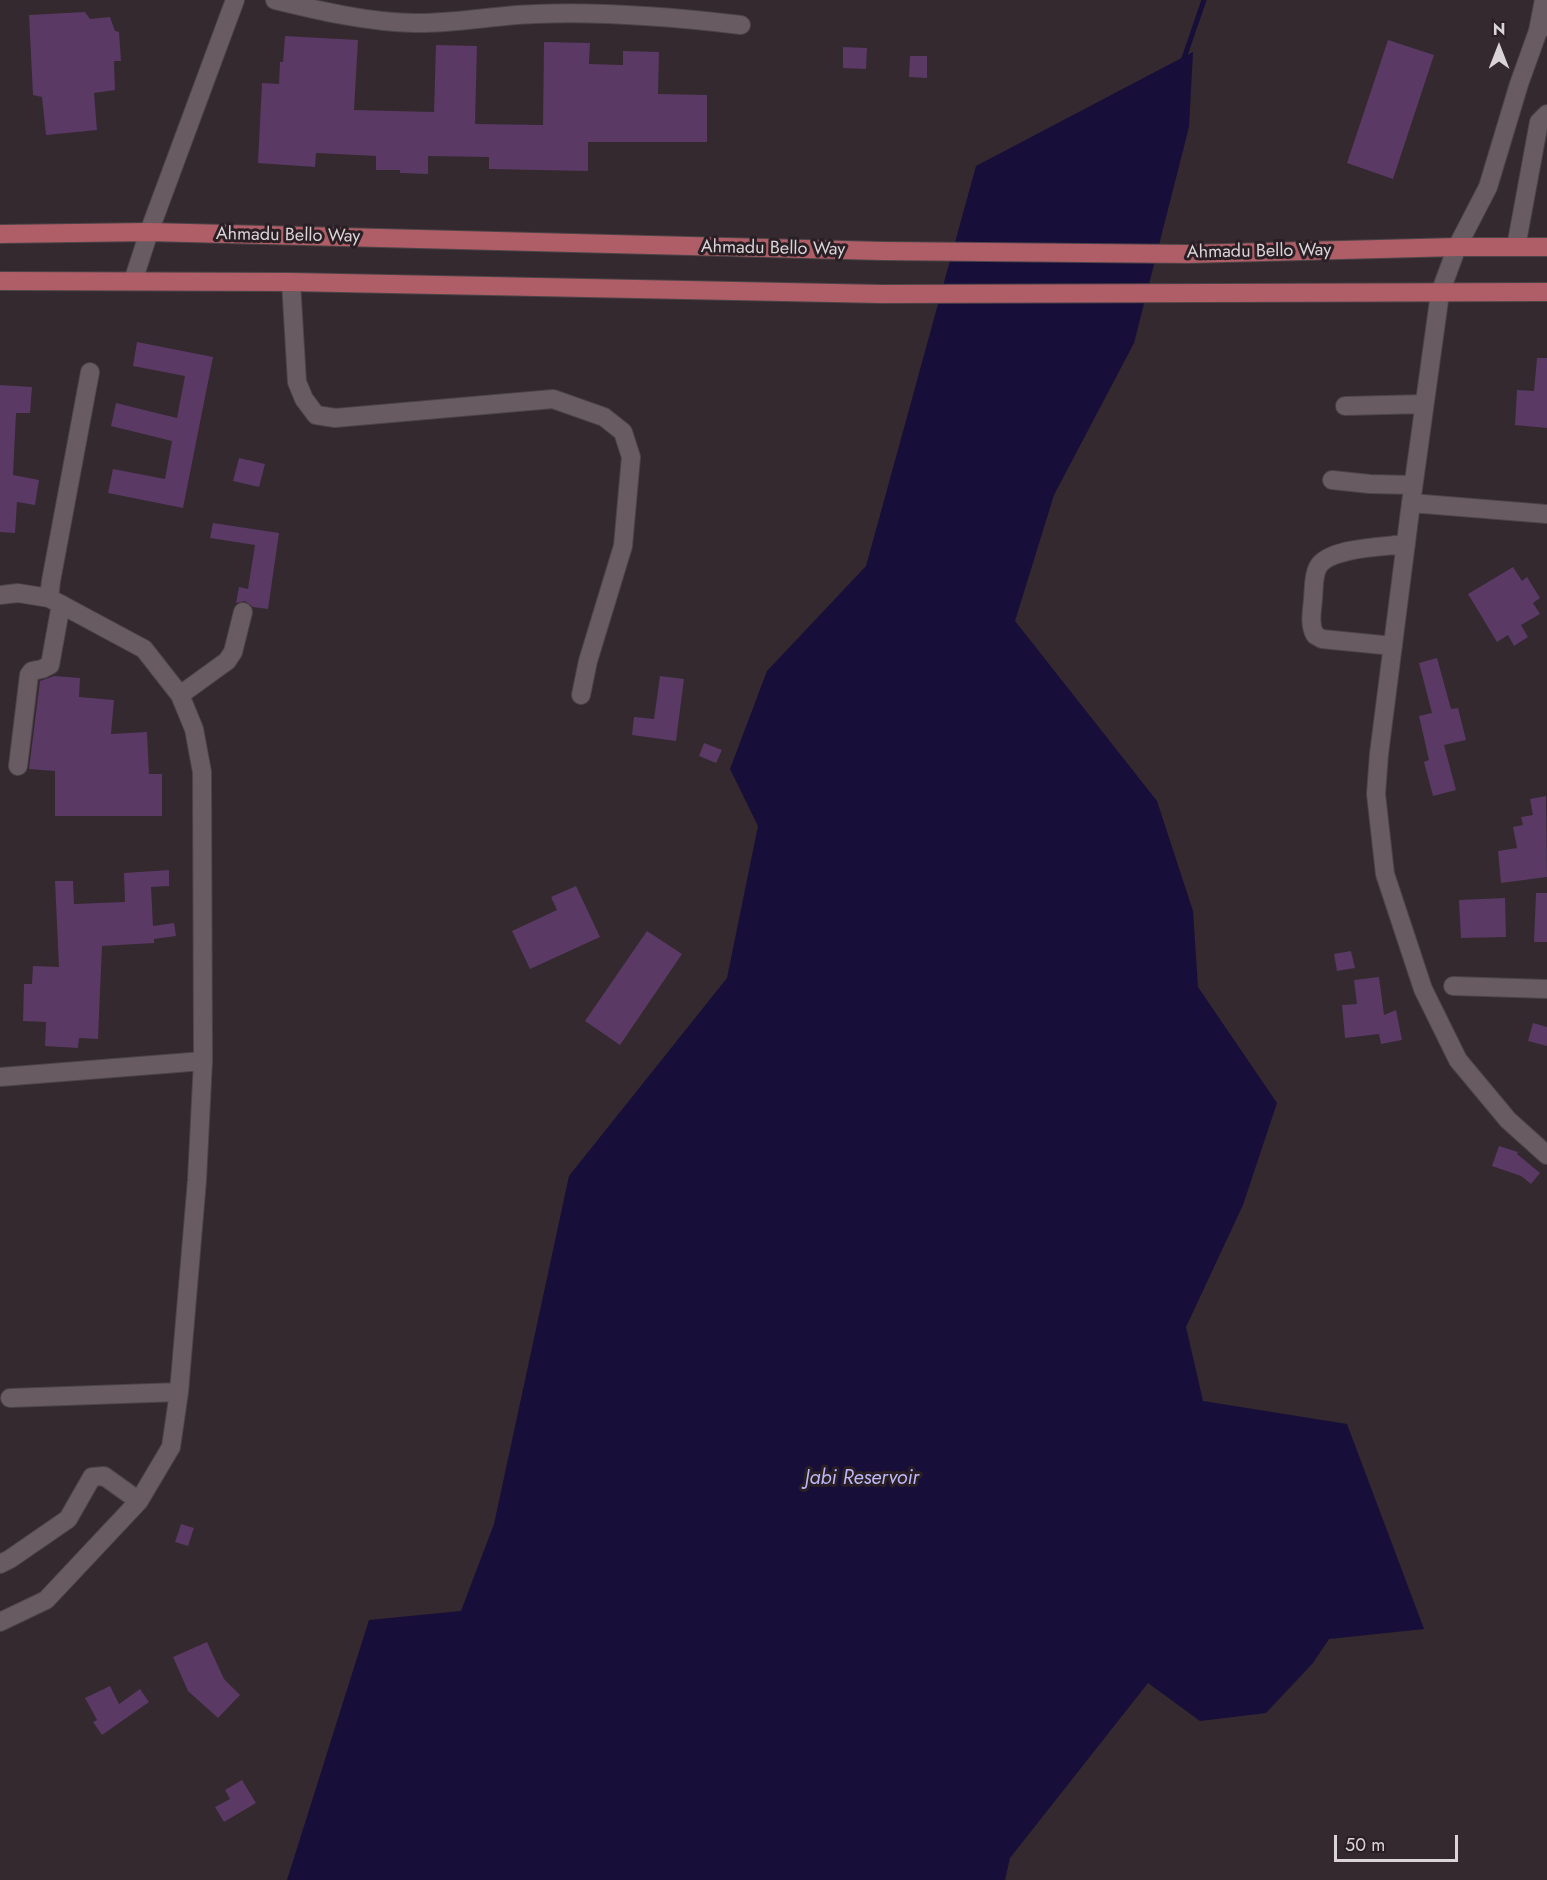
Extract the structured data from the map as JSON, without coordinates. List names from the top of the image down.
{
  "streets": {
    "main road": ["Ahmadu Bello Way"]
  },
  "water": ["Jabi Reservoir"],
  "scale_bar": "50 m",
  "north": "top"
}
